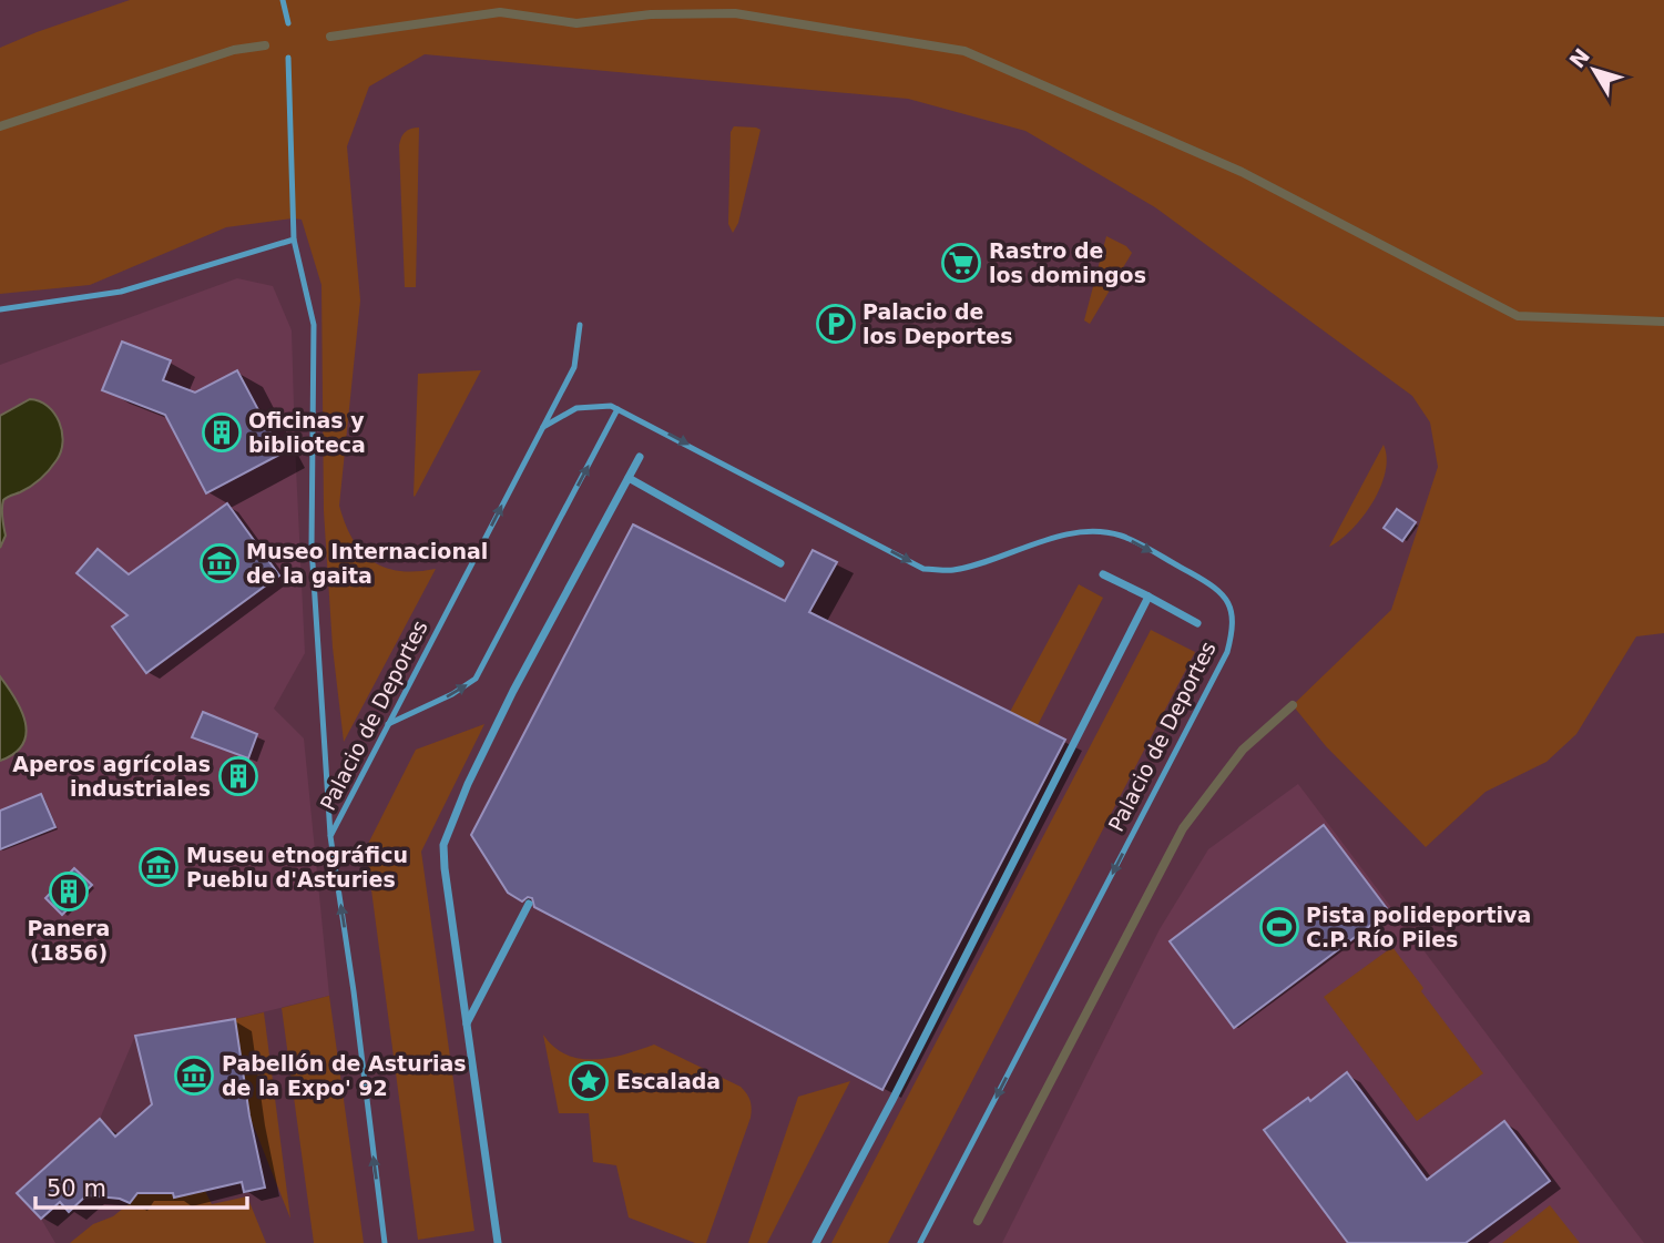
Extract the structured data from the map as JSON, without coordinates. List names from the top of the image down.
{
  "streets": {
    "lane": ["Palacio de Deportes"]
  },
  "places": {
    "supermarket": ["Rastro de los domingos"],
    "parking": ["Palacio de los Deportes"],
    "building": ["Oficinas y biblioteca", "Aperos agrícolas industriales", "Panera (1856)"],
    "museum": ["Museo Internacional de la gaita", "Museu etnográficu Pueblu d'Asturies", "Pabellón de Asturias de la Expo' 92"],
    "sports": ["Pista polideportiva C.P. Río Piles"],
    "place": ["Escalada"]
  },
  "scale_bar": "50 m",
  "north": "top left"
}
